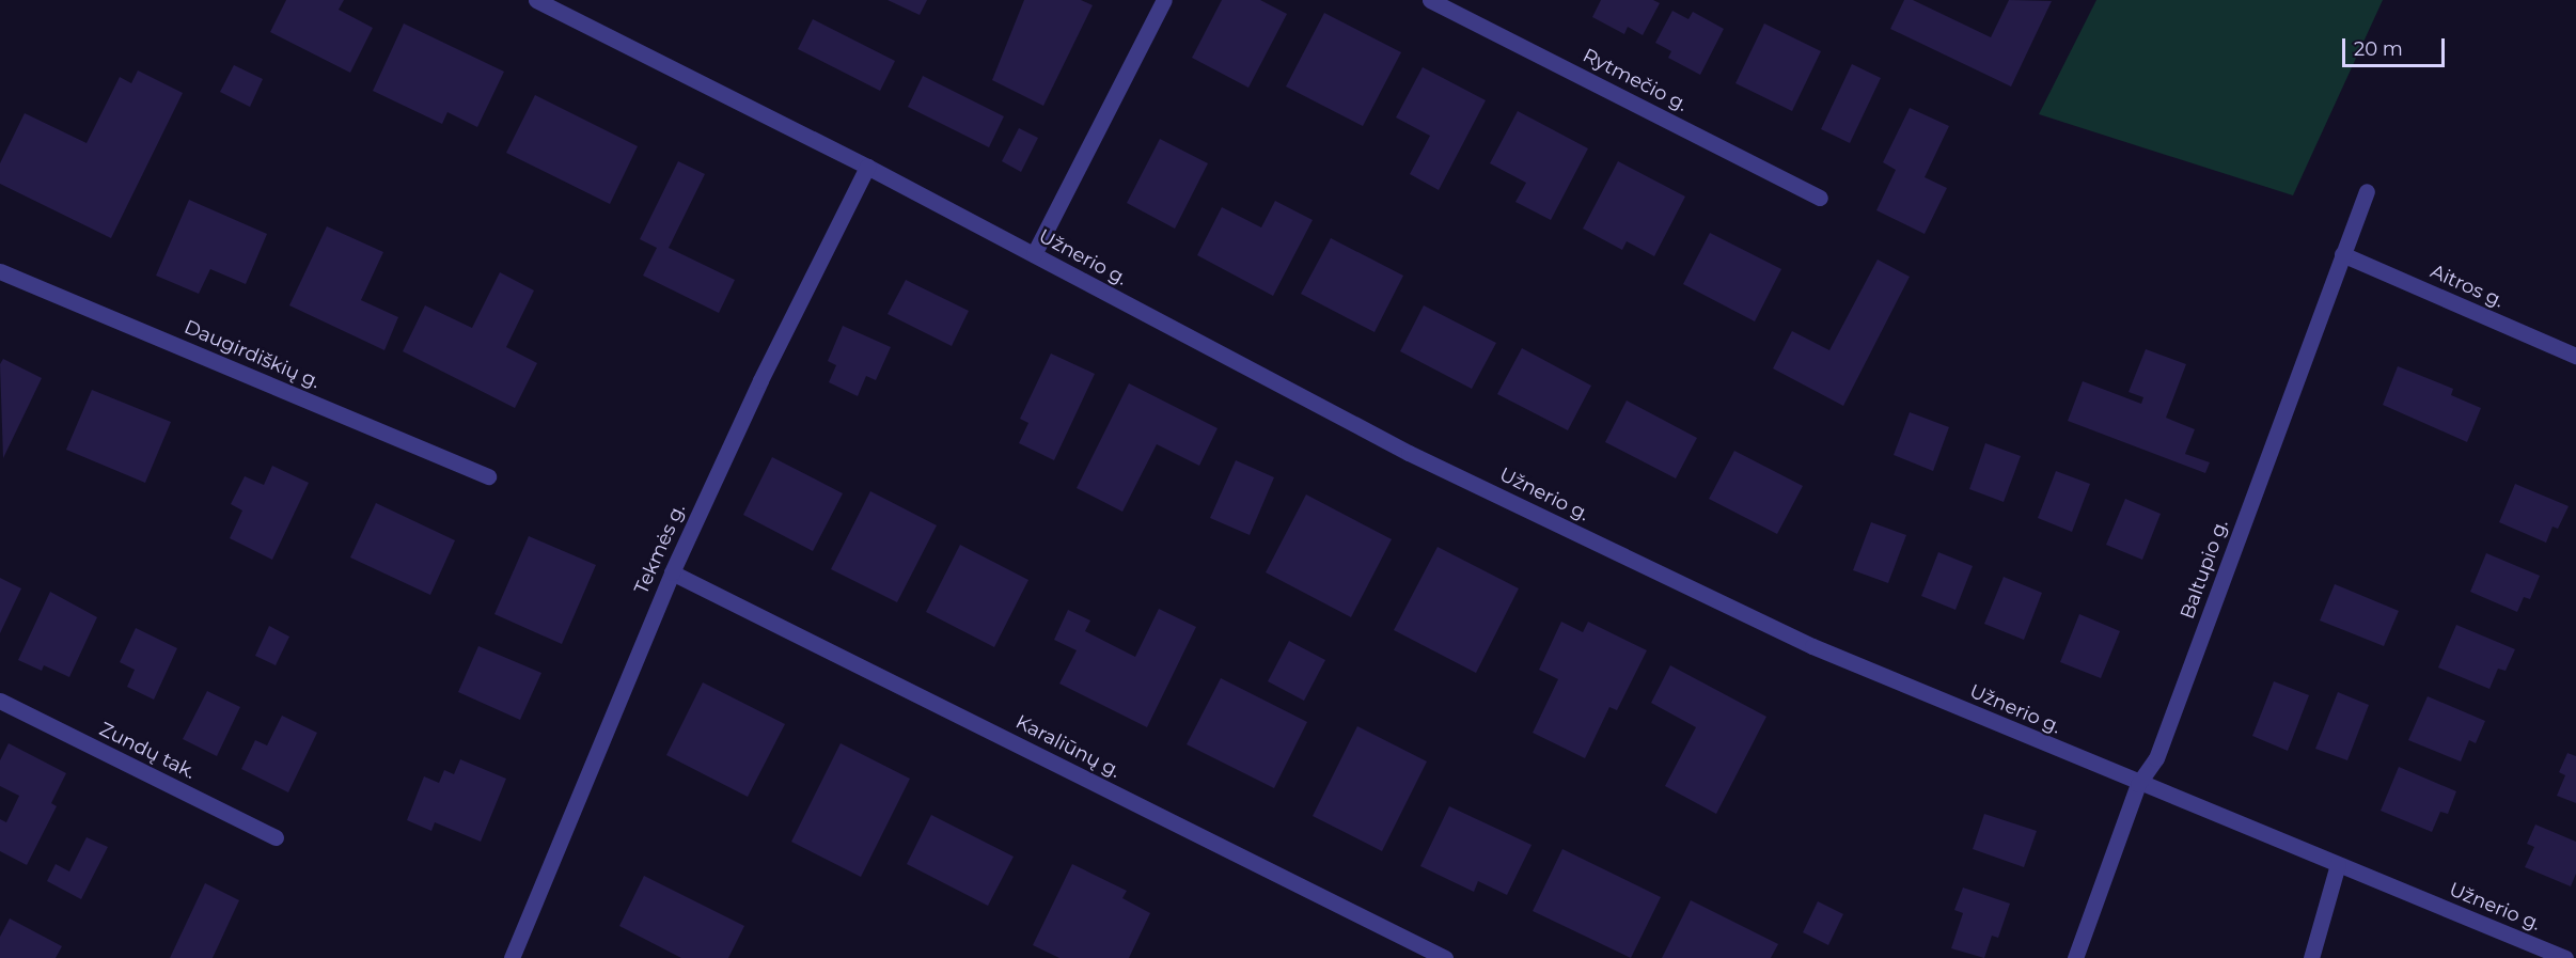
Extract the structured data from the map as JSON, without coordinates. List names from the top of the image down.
{
  "streets": {
    "street": [
      "Rytmečio g.",
      "Užnerio g.",
      "Aitros g.",
      "Daugirdiškių g.",
      "Tekmės g.",
      "Baltupio g.",
      "Karaliūnų g.",
      "Zundų tak."
    ]
  },
  "crossings": [
    ["Užnerio g.", "Tekmės g."],
    ["Užnerio g.", "Baltupio g."],
    ["Aitros g.", "Baltupio g."],
    ["Tekmės g.", "Karaliūnų g."]
  ],
  "scale_bar": "20 m"
}
